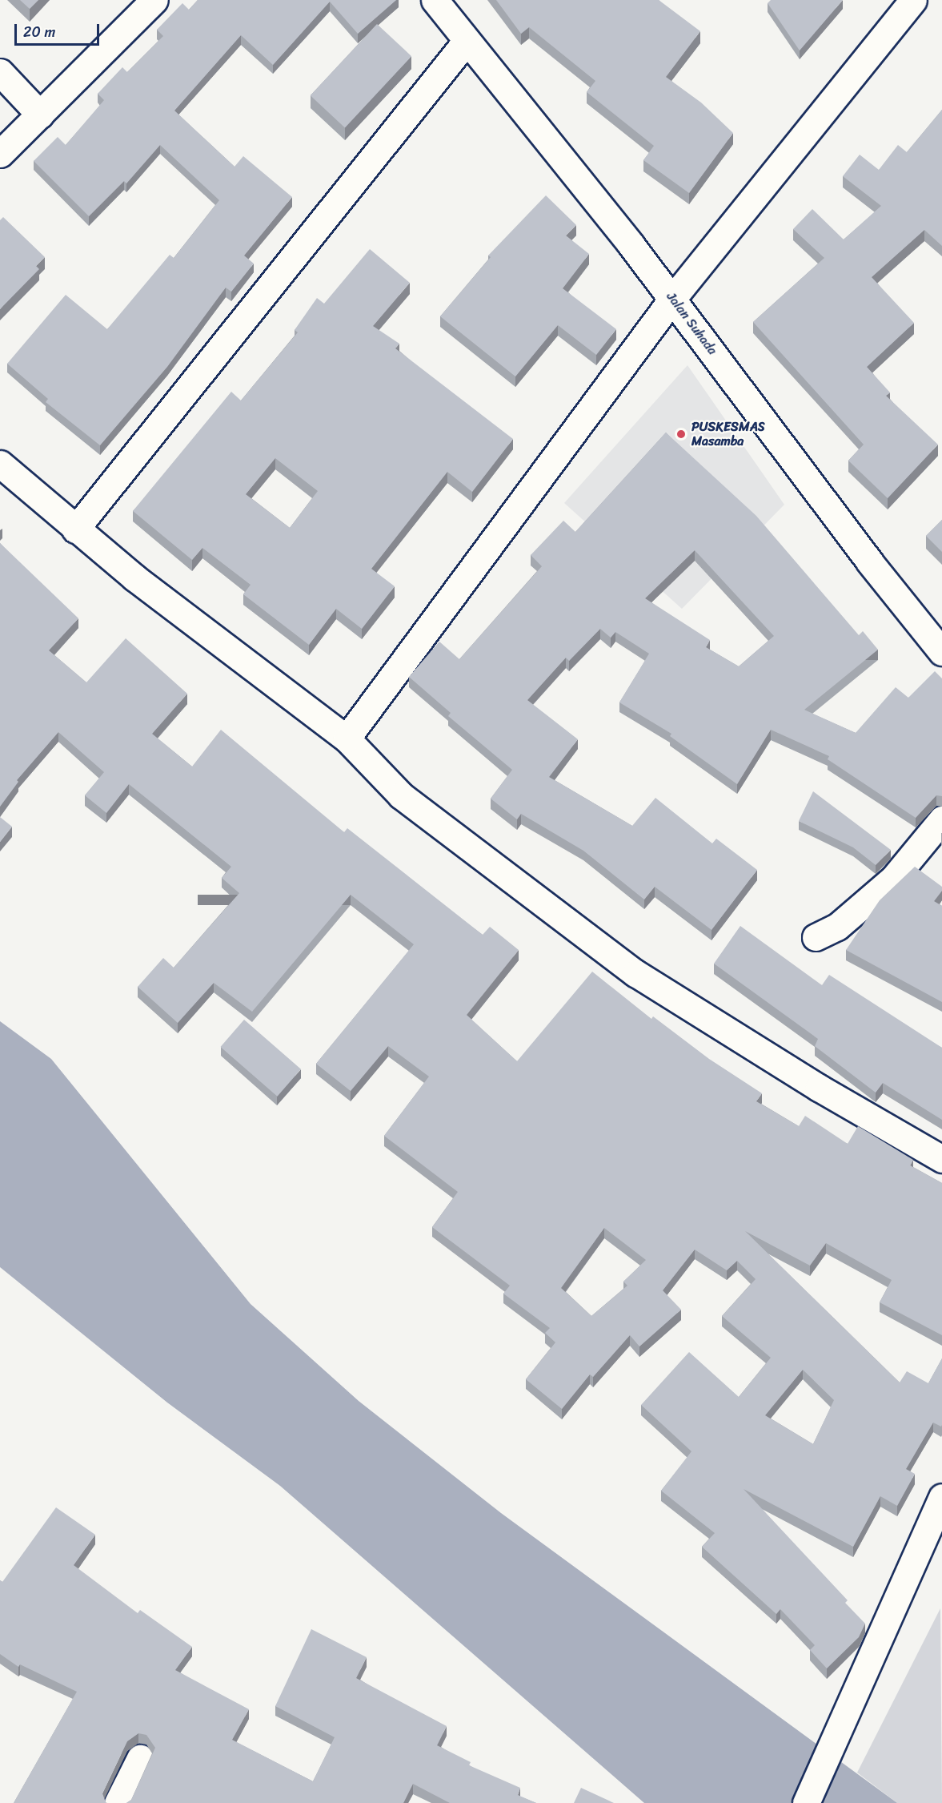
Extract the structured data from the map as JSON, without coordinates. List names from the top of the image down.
{
  "streets": {
    "main road": ["Jalan Suhada"]
  },
  "places": ["PUSKESMAS Masamba"],
  "scale_bar": "20 m"
}
